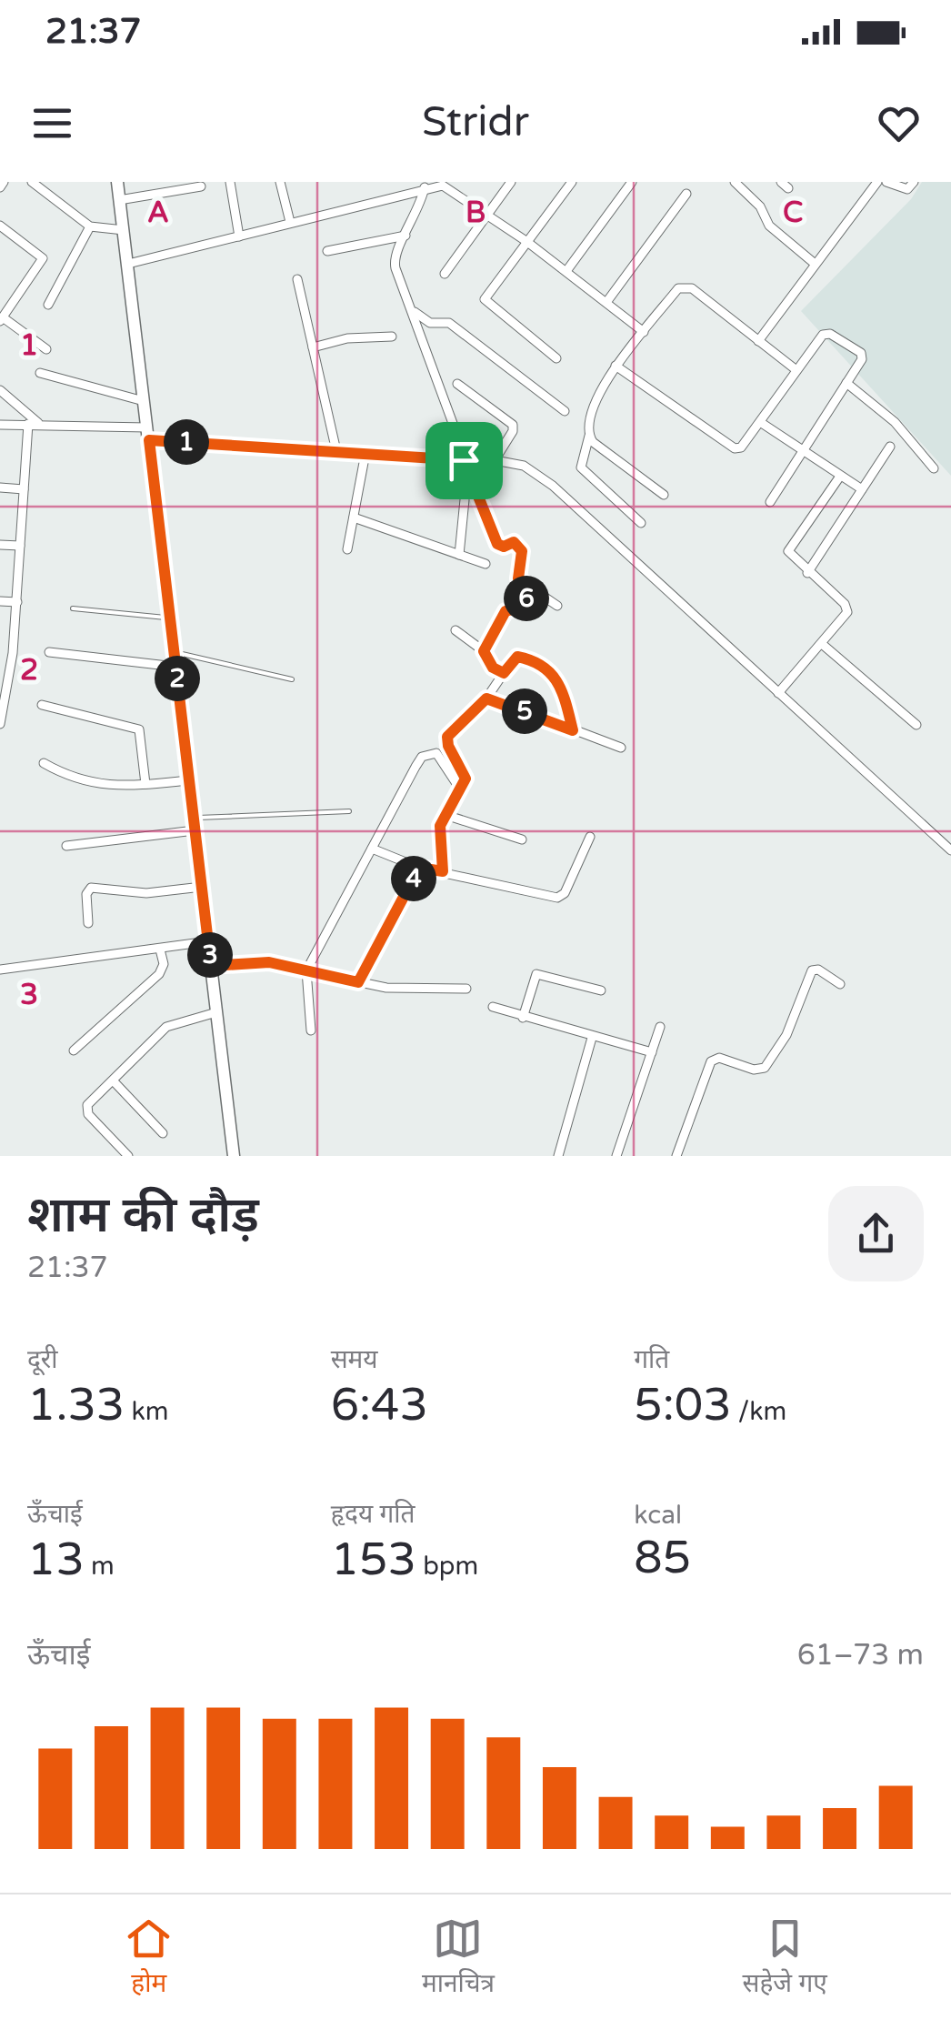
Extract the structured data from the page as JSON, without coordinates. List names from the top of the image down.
{
  "page": {
    "status": "21:37",
    "header": "Stridr",
    "pins": [
      "1",
      "6",
      "2",
      "5",
      "4",
      "3"
    ],
    "heading": ["शाम की दौड़", "21:37"],
    "stats": [
      ["दूरी", "1.33 km"],
      ["समय", "6:43"],
      ["गति", "5:03 /km"],
      ["ऊँचाई", "13 m"],
      ["हृदय गति", "153 bpm"],
      ["kcal", "85"]
    ],
    "chart": ["ऊँचाई", "61–73 m"],
    "tabs": ["होम", "मानचित्र", "सहेजे गए"]
  },
  "grid": {
    "columns": ["A", "B", "C"],
    "rows": ["1", "2", "3"]
  }
}
